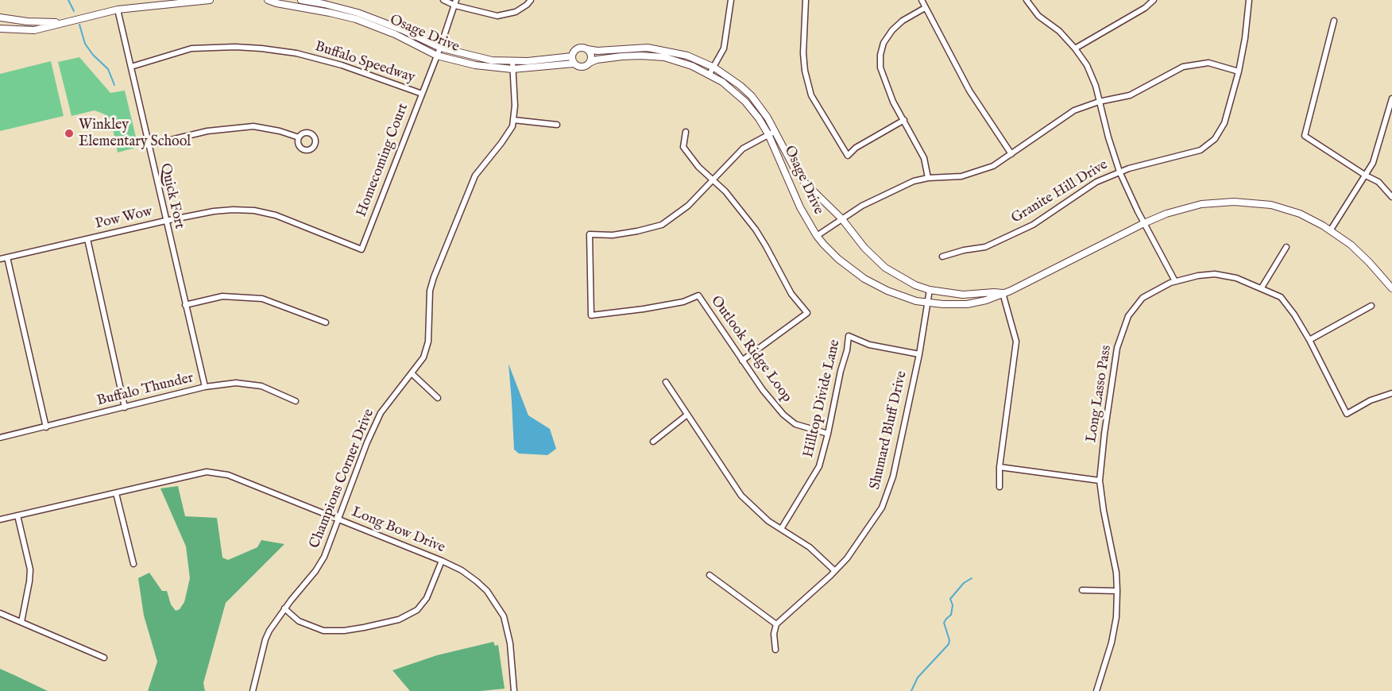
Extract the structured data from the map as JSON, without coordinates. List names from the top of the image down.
{
  "streets": {
    "street": [
      "Osage Drive",
      "Buffalo Speedway",
      "Homecoming Court",
      "Granite Hill Drive",
      "Quick Fort",
      "Pow Wow",
      "Outlook Ridge Loop",
      "Buffalo Thunder",
      "Long Lasso Pass",
      "Hilltop Divide Lane",
      "Shumard Bluff Drive",
      "Champions Corner Drive",
      "Long Bow Drive"
    ]
  },
  "crossings": [
    ["Osage Drive", "Homecoming Court"],
    ["Osage Drive", "Shumard Bluff Drive"],
    ["Osage Drive", "Champions Corner Drive"],
    ["Buffalo Speedway", "Homecoming Court"],
    ["Buffalo Speedway", "Quick Fort"],
    ["Homecoming Court", "Pow Wow"],
    ["Quick Fort", "Pow Wow"],
    ["Quick Fort", "Buffalo Thunder"],
    ["Outlook Ridge Loop", "Hilltop Divide Lane"],
    ["Hilltop Divide Lane", "Shumard Bluff Drive"],
    ["Champions Corner Drive", "Long Bow Drive"]
  ],
  "places": ["Winkley Elementary School"]
}
